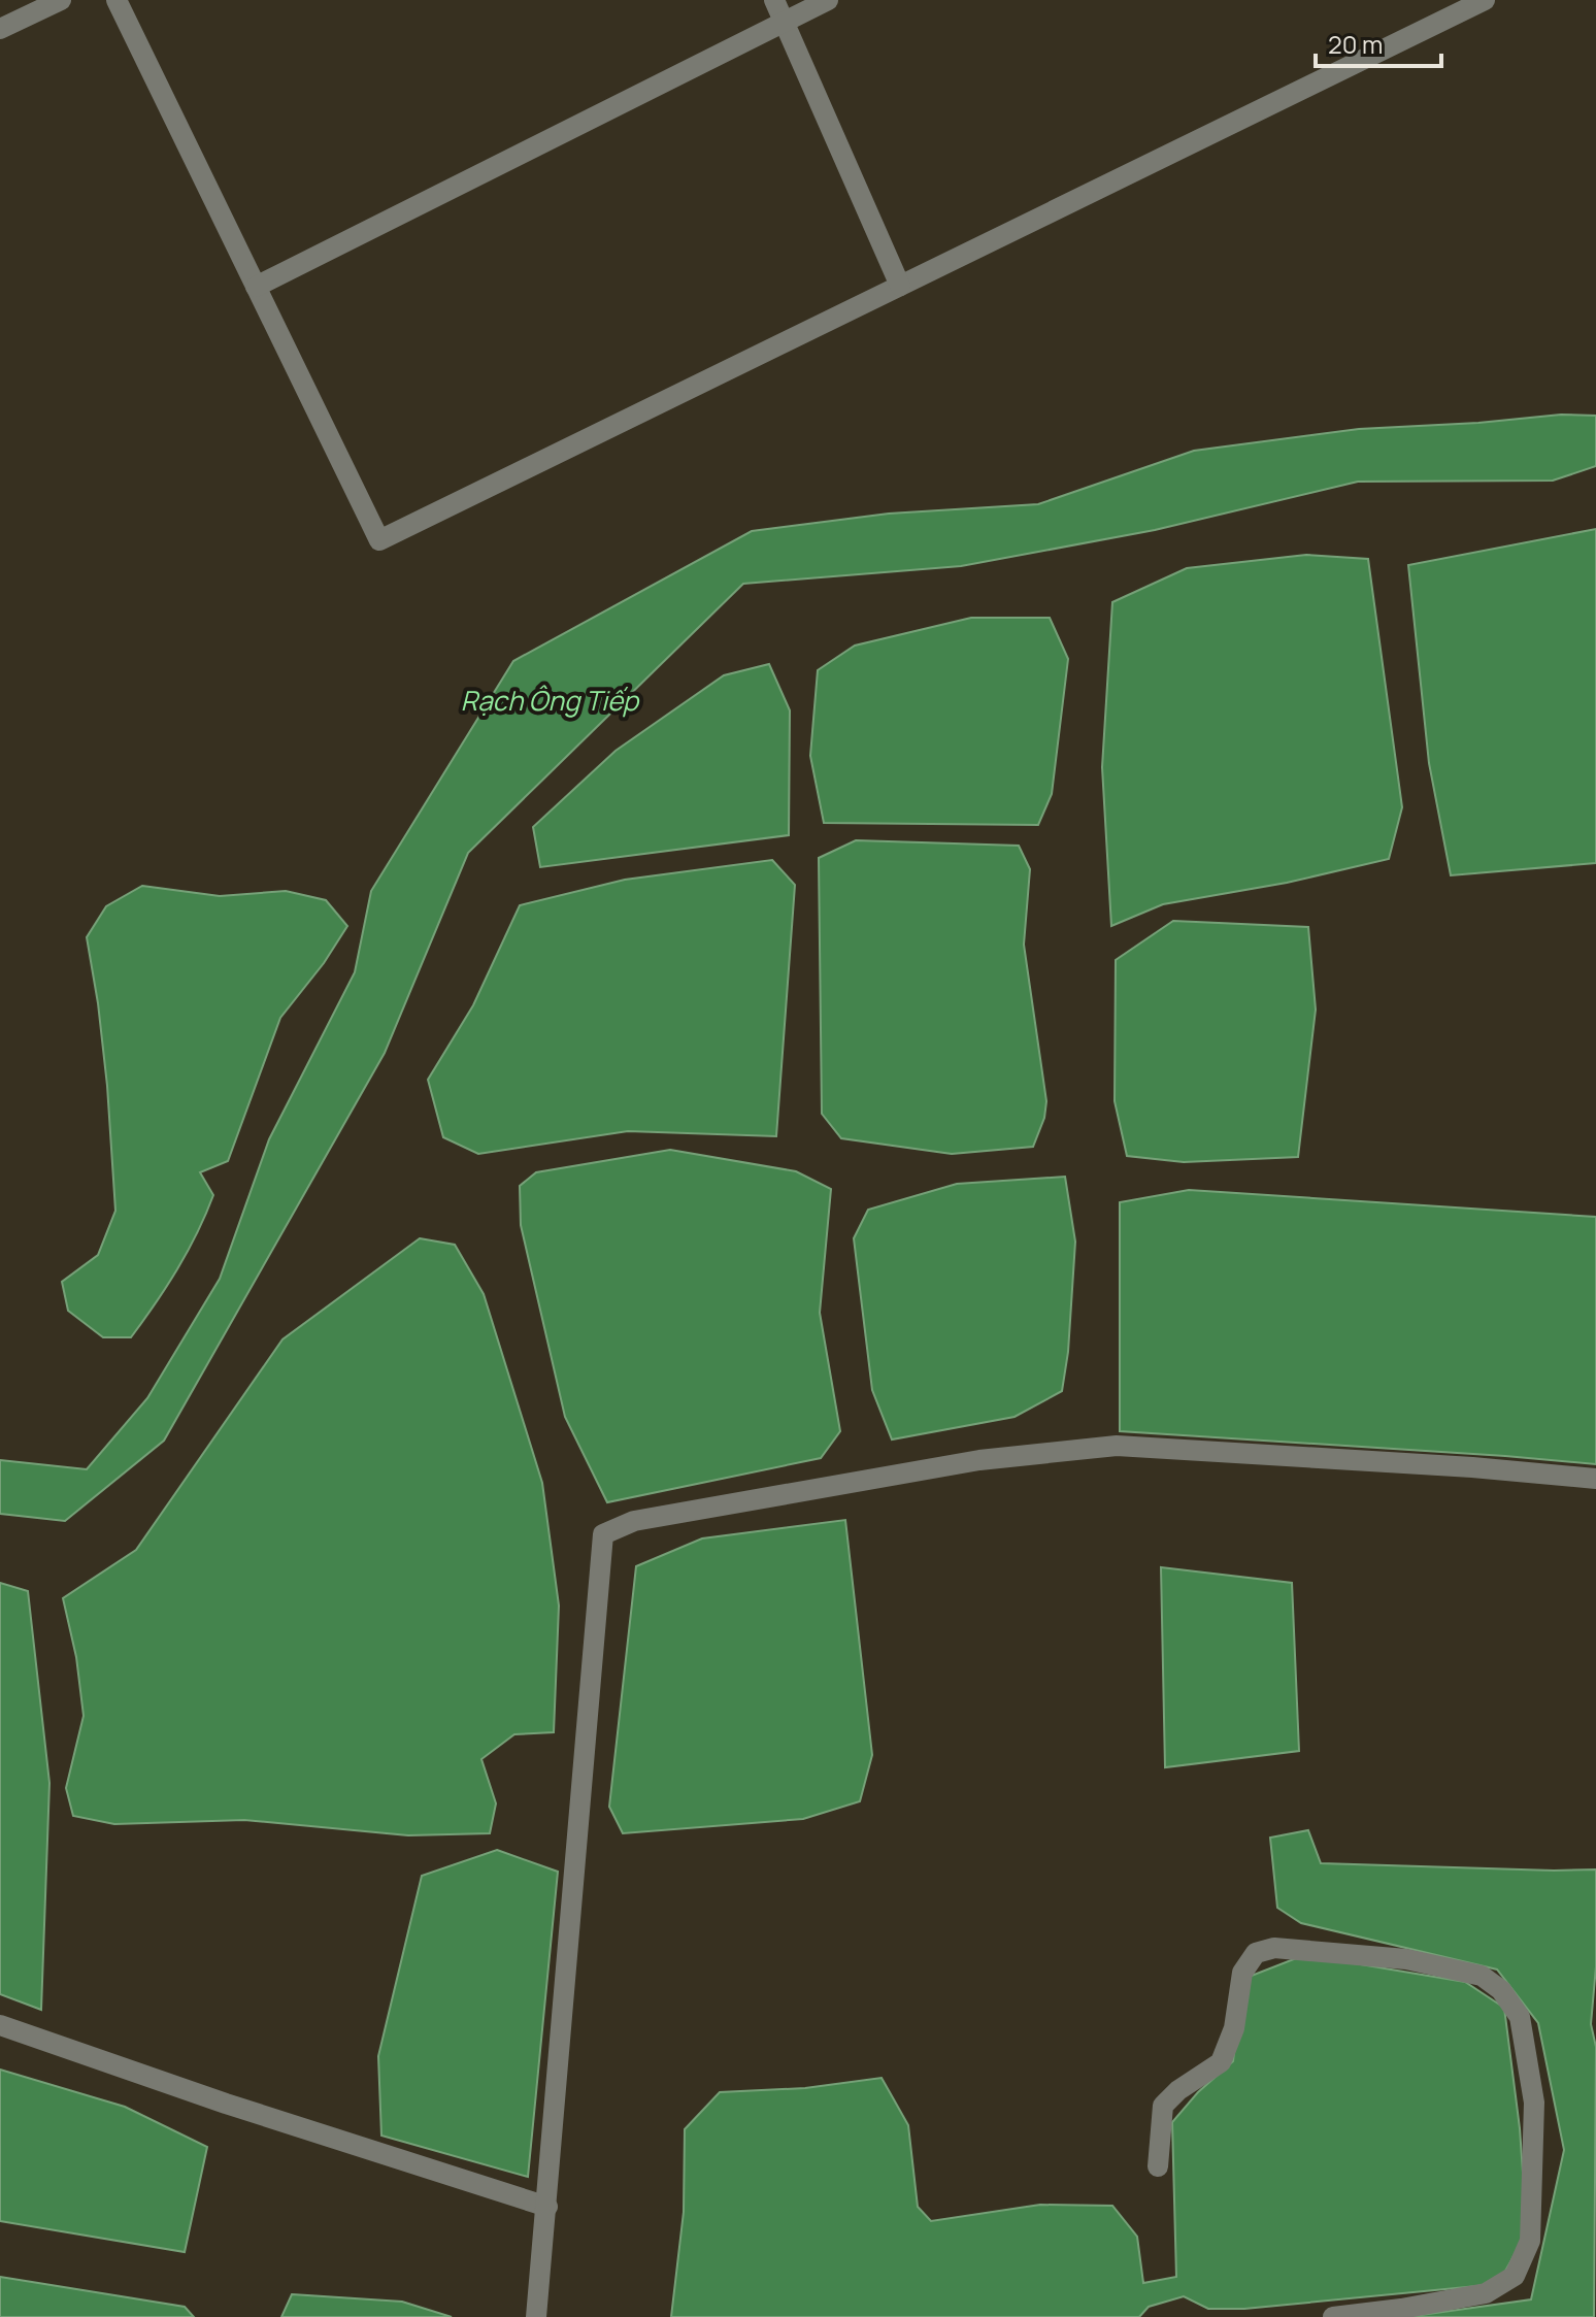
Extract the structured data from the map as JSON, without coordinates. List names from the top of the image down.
{
  "water": ["Rạch Ông Tiếp"],
  "scale_bar": "20 m"
}
